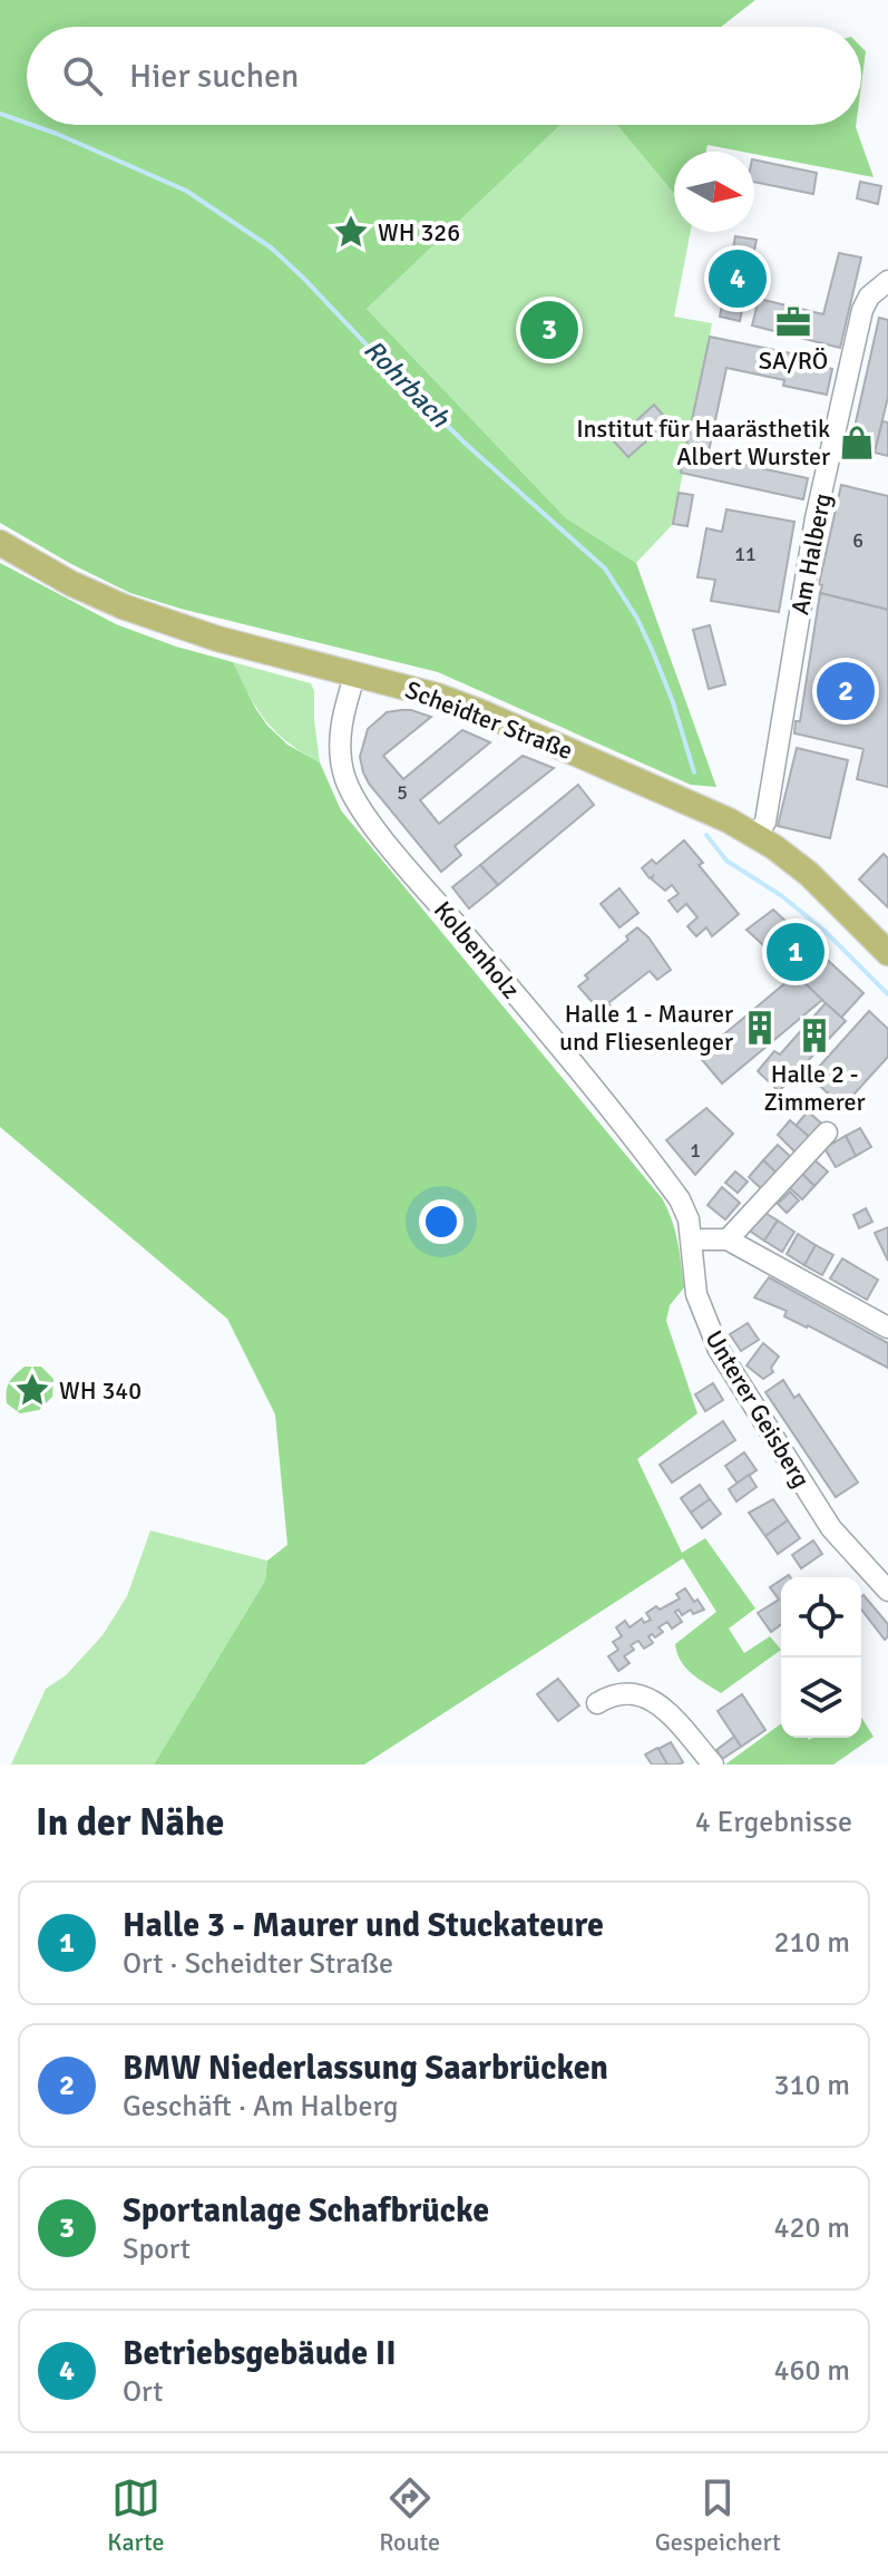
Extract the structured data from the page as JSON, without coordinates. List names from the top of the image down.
{
  "streets": {
    "main road": ["Scheidter Straße"],
    "street": ["Am Halberg", "Kolbenholz", "Unterer Geisberg"]
  },
  "crossings": [
    ["Am Halberg", "Scheidter Straße"],
    ["Scheidter Straße", "Kolbenholz"],
    ["Kolbenholz", "Unterer Geisberg"]
  ],
  "water": ["Rohrbach"],
  "places": {
    "place": ["WH 326", "WH 340"],
    "office": ["SA/RÖ"],
    "shop": ["Institut für Haarästhetik Albert Wurster"],
    "building": ["Halle 1 - Maurer und Fliesenleger", "Halle 2 - Zimmerer"]
  },
  "house_numbers": [
    "6",
    "11",
    "5",
    "1"
  ],
  "north": "right",
  "page": {
    "search": "Hier suchen",
    "pins": [
      "4",
      "3",
      "2",
      "1"
    ],
    "heading": ["In der Nähe", "4 Ergebnisse"],
    "list": [
      {
        "mark": "1",
        "name": "Halle 3 - Maurer und Stuckateure",
        "note": "Ort · Scheidter Straße",
        "value": "210 m"
      },
      {
        "mark": "2",
        "name": "BMW Niederlassung Saarbrücken",
        "note": "Geschäft · Am Halberg",
        "value": "310 m"
      },
      {
        "mark": "3",
        "name": "Sportanlage Schafbrücke",
        "note": "Sport",
        "value": "420 m"
      },
      {
        "mark": "4",
        "name": "Betriebsgebäude II",
        "note": "Ort",
        "value": "460 m"
      }
    ],
    "nav": ["Karte", "Route", "Gespeichert"]
  }
}
